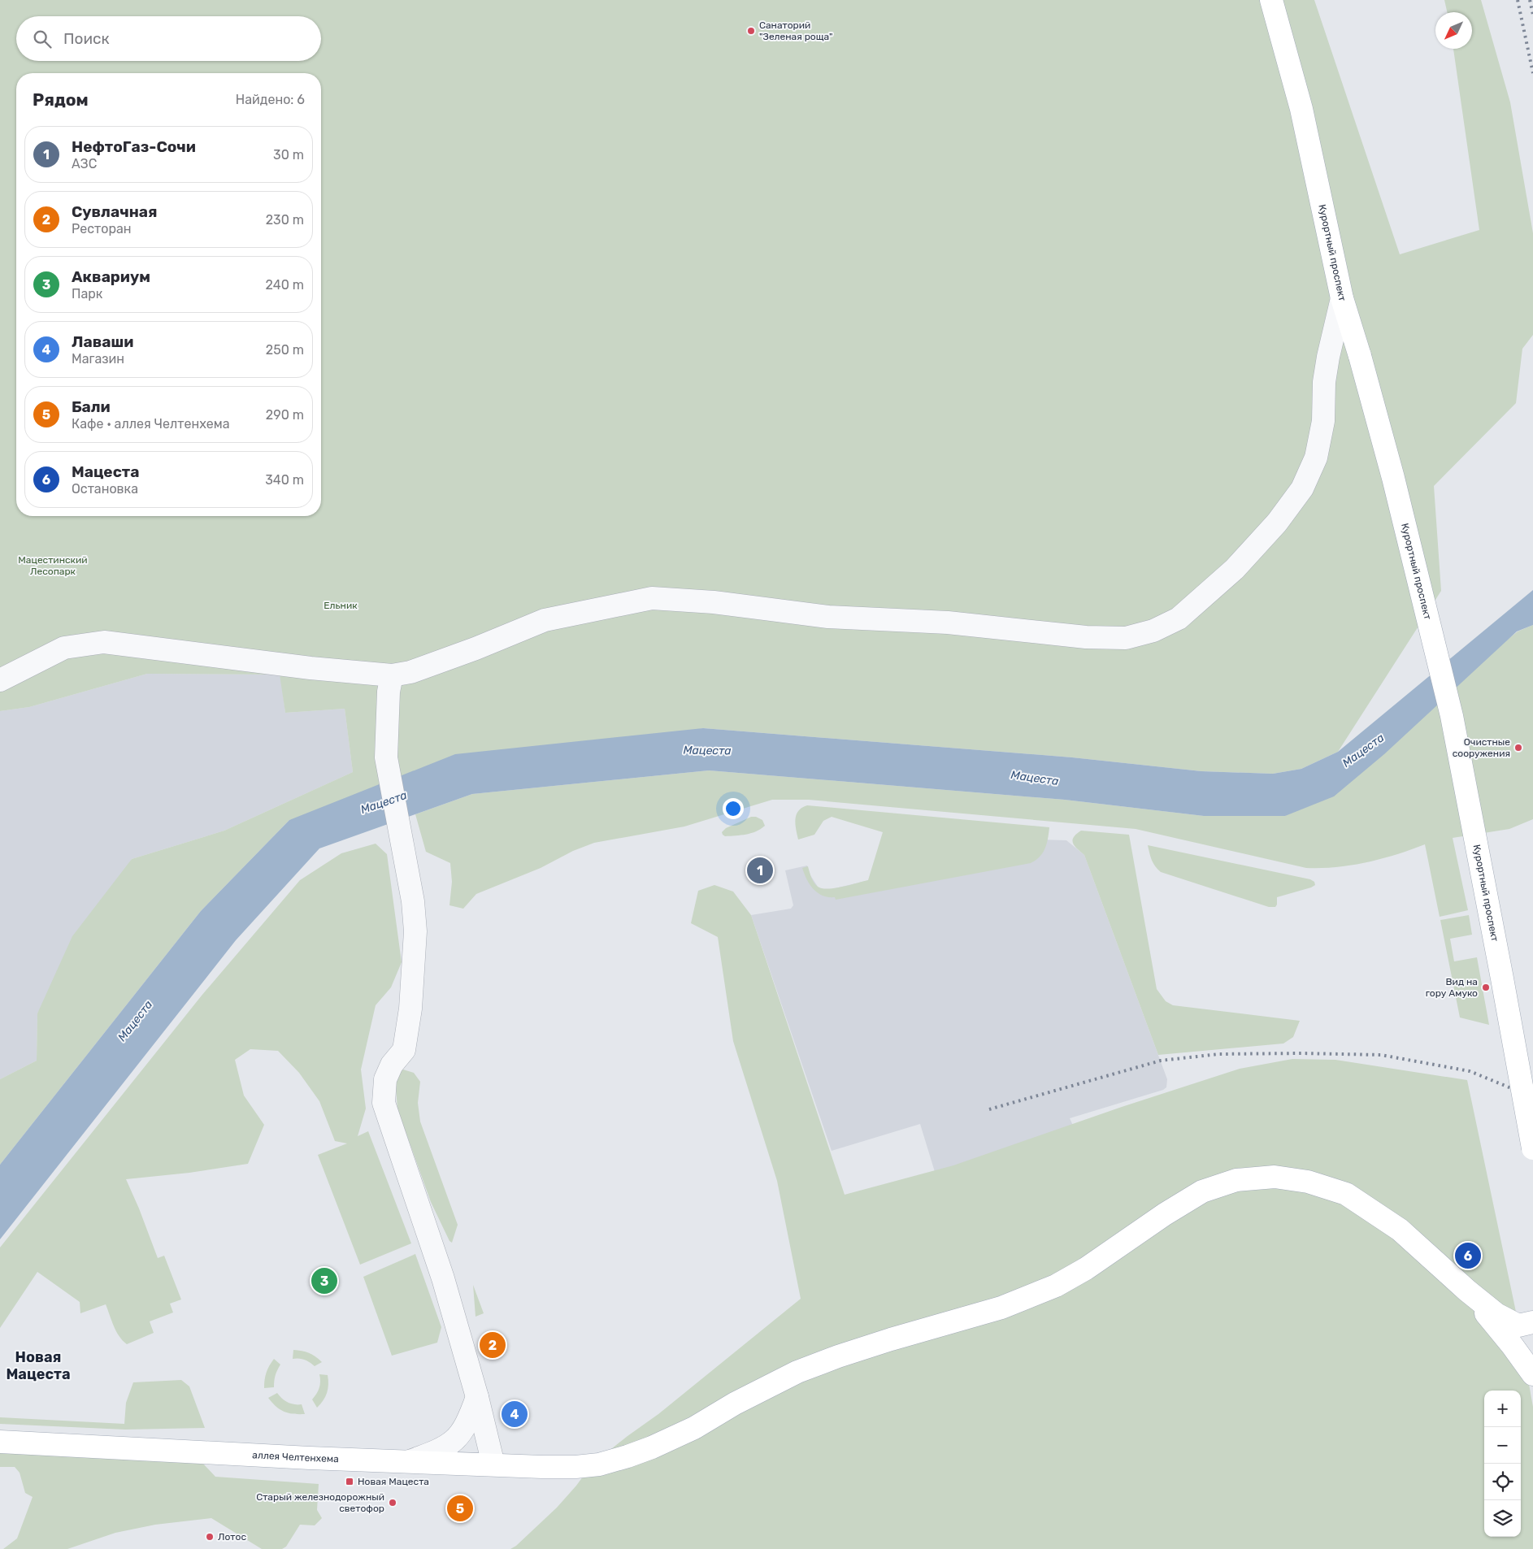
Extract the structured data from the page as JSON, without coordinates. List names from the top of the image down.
{
  "streets": {
    "main road": ["Курортный проспект", "аллея Челтенхема"]
  },
  "districts": ["Новая Мацеста"],
  "water": ["Мацеста"],
  "parks": ["Мацестинский Лесопарк", "Ельник"],
  "places": {
    "other": [
      "Санаторий \"Зеленая роща\"",
      "Очистные сооружения",
      "Вид на гору Амуко",
      "Старый железнодорожный светофор",
      "Лотос"
    ],
    "transit": ["Новая Мацеста"]
  },
  "north": "bottom left",
  "page": {
    "search": "Поиск",
    "heading": ["Рядом", "Найдено: 6"],
    "list": [
      {
        "mark": "1",
        "name": "НефтоГаз-Сочи",
        "note": "АЗС",
        "value": "30 m"
      },
      {
        "mark": "2",
        "name": "Сувлачная",
        "note": "Ресторан",
        "value": "230 m"
      },
      {
        "mark": "3",
        "name": "Аквариум",
        "note": "Парк",
        "value": "240 m"
      },
      {
        "mark": "4",
        "name": "Лаваши",
        "note": "Магазин",
        "value": "250 m"
      },
      {
        "mark": "5",
        "name": "Бали",
        "note": "Кафе · аллея Челтенхема",
        "value": "290 m"
      },
      {
        "mark": "6",
        "name": "Мацеста",
        "note": "Остановка",
        "value": "340 m"
      }
    ],
    "pins": [
      "1",
      "6",
      "3",
      "2",
      "4",
      "5"
    ],
    "map_buttons": ["+", "−"]
  }
}
